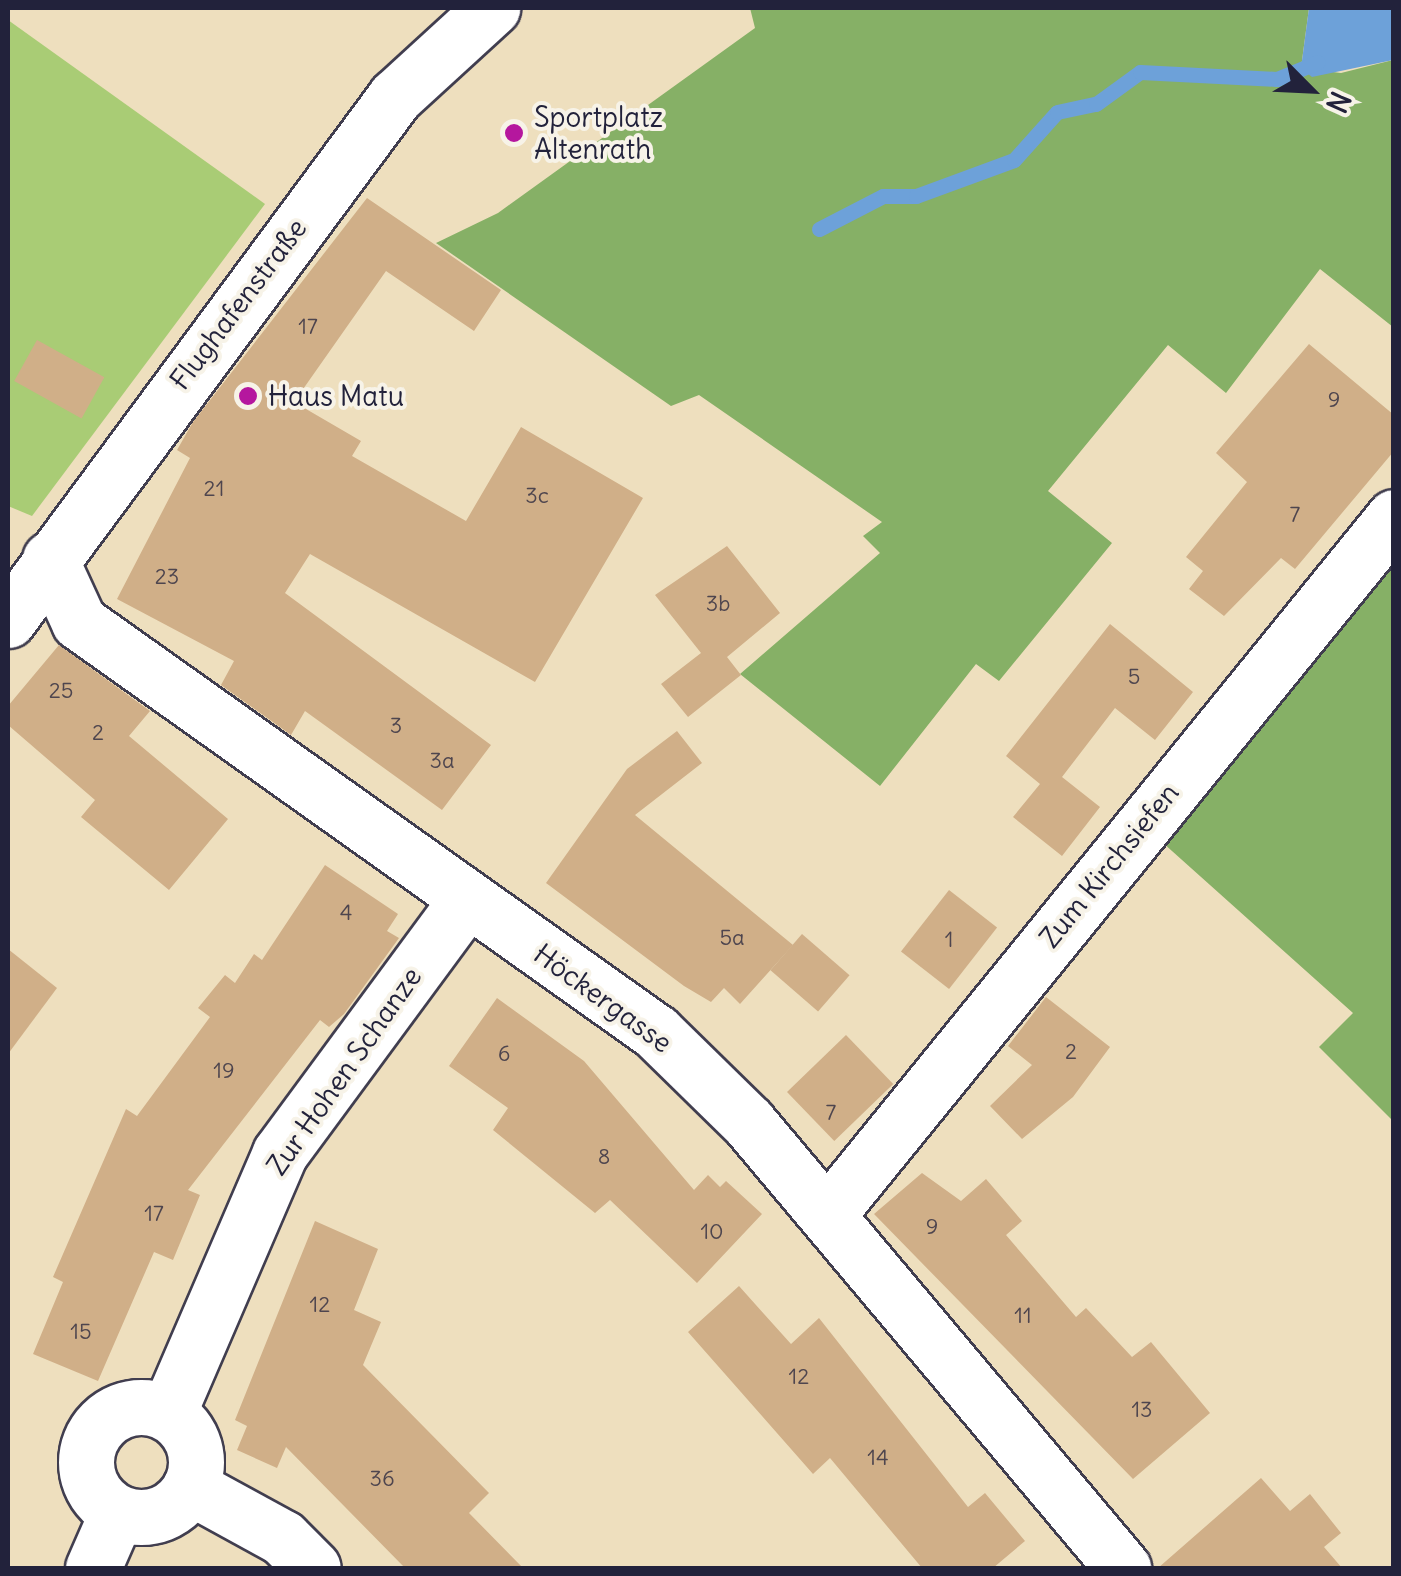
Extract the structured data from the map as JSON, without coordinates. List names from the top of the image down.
{
  "streets": {
    "street": [
      "Flughafenstraße",
      "Zum Kirchsiefen",
      "Höckergasse",
      "Zur Hohen Schanze"
    ]
  },
  "crossings": [
    ["Flughafenstraße", "Höckergasse"],
    ["Zum Kirchsiefen", "Höckergasse"],
    ["Höckergasse", "Zur Hohen Schanze"]
  ],
  "places": ["Sportplatz Altenrath", "Haus Matu"],
  "house_numbers": [
    "17",
    "9",
    "21",
    "3c",
    "7",
    "23",
    "3b",
    "5",
    "25",
    "3",
    "2",
    "3a",
    "4",
    "5a",
    "1",
    "2",
    "6",
    "19",
    "7",
    "8",
    "17",
    "9",
    "10",
    "12",
    "11",
    "15",
    "12",
    "13",
    "14",
    "36"
  ],
  "north": "bottom right"
}
